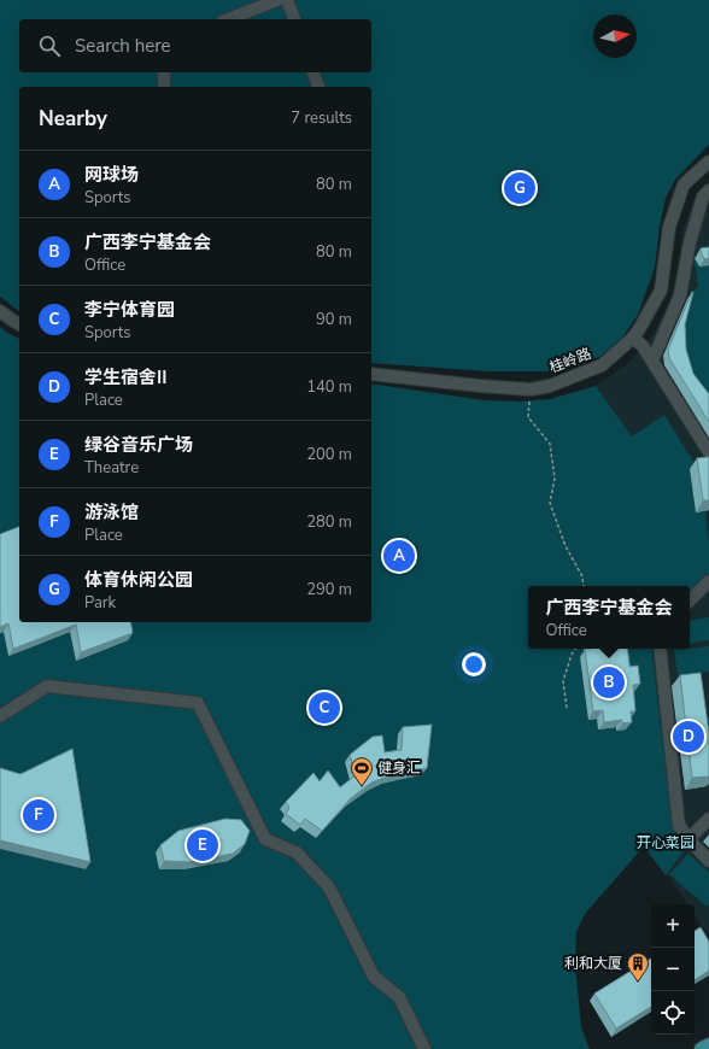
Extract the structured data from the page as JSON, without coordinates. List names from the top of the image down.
{
  "streets": {
    "street": ["桂岭路"]
  },
  "parks": ["开心菜园"],
  "places": {
    "sports": ["健身汇"],
    "building": ["利和大厦"]
  },
  "north": "right",
  "page": {
    "search": "Search here",
    "heading": ["Nearby", "7 results"],
    "list": [
      {
        "mark": "A",
        "name": "网球场",
        "note": "Sports",
        "value": "80 m"
      },
      {
        "mark": "B",
        "name": "广西李宁基金会",
        "note": "Office",
        "value": "80 m"
      },
      {
        "mark": "C",
        "name": "李宁体育园",
        "note": "Sports",
        "value": "90 m"
      },
      {
        "mark": "D",
        "name": "学生宿舍II",
        "note": "Place",
        "value": "140 m"
      },
      {
        "mark": "E",
        "name": "绿谷音乐广场",
        "note": "Theatre",
        "value": "200 m"
      },
      {
        "mark": "F",
        "name": "游泳馆",
        "note": "Place",
        "value": "280 m"
      },
      {
        "mark": "G",
        "name": "体育休闲公园",
        "note": "Park",
        "value": "290 m"
      }
    ],
    "pins": [
      "G",
      "A",
      "B",
      "C",
      "D",
      "F",
      "E"
    ],
    "popup": ["广西李宁基金会", "Office"],
    "map_buttons": ["+", "−"]
  }
}
